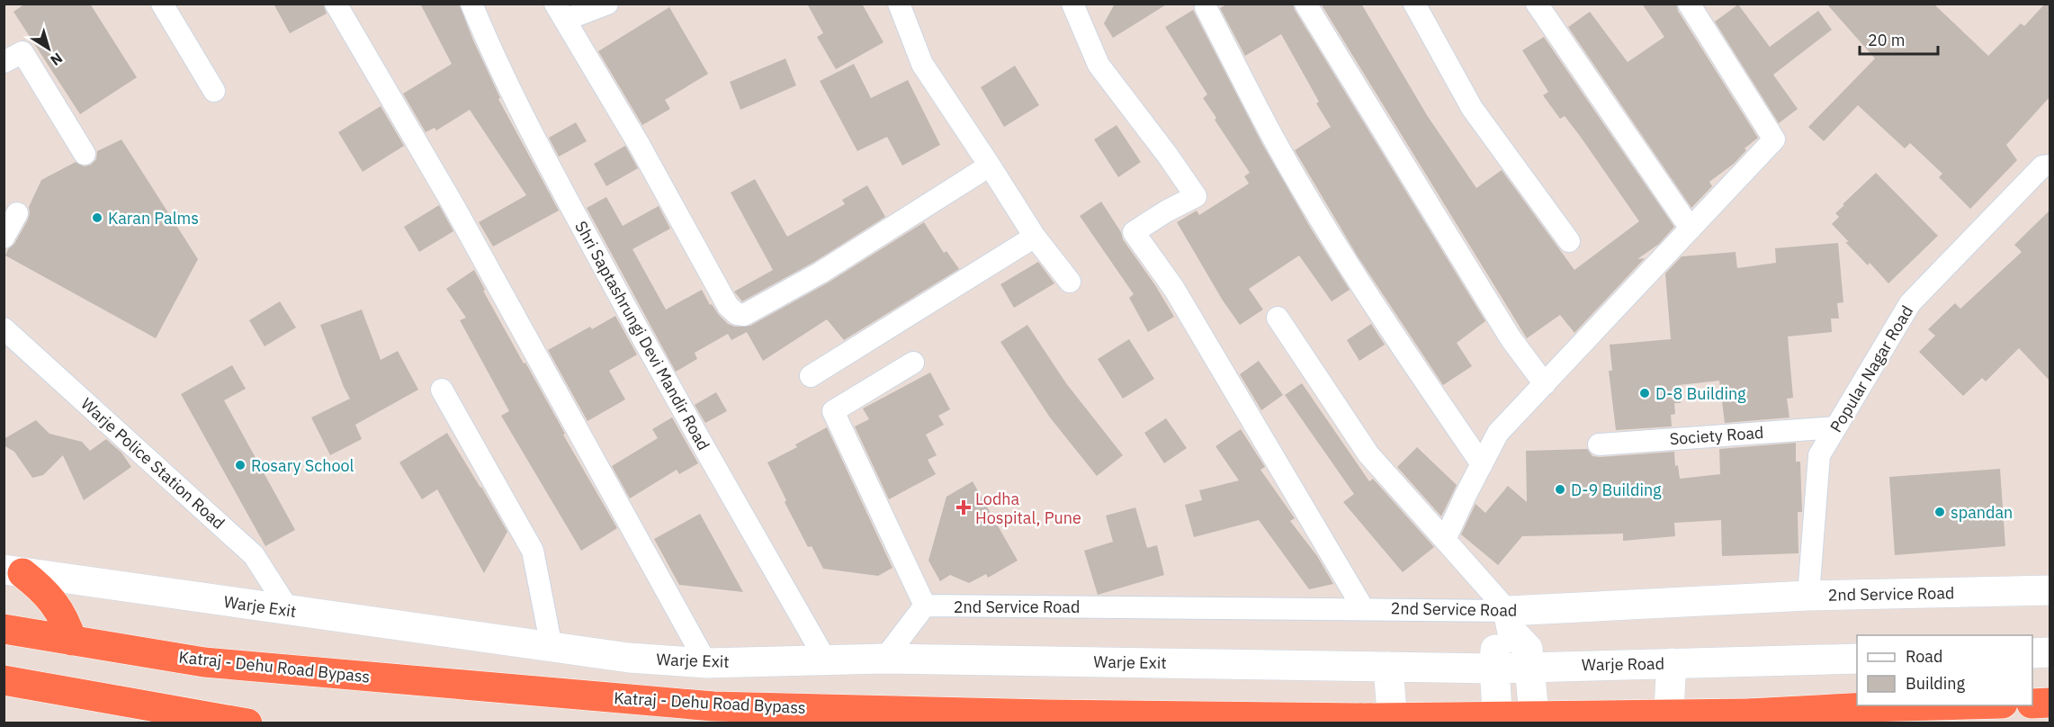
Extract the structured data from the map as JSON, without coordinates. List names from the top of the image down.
{
  "streets": {
    "highway": ["Katraj - Dehu Road Bypass"],
    "street": [
      "Shri Saptashrungi Devi Mandir Road",
      "Popular Nagar Road",
      "Society Road",
      "Warje Police Station Road",
      "2nd Service Road",
      "Warje Exit",
      "Warje Road"
    ]
  },
  "crossings": [
    ["Shri Saptashrungi Devi Mandir Road", "Warje Exit"],
    ["Popular Nagar Road", "Society Road"],
    ["Popular Nagar Road", "2nd Service Road"],
    ["Warje Police Station Road", "Warje Exit"],
    ["Warje Exit", "Warje Road"]
  ],
  "places": {
    "other": [
      "Karan Palms",
      "D-8 Building",
      "Rosary School",
      "D-9 Building",
      "spandan"
    ],
    "health": ["Lodha Hospital, Pune"]
  },
  "legend": ["Road", "Building"],
  "scale_bar": "20 m",
  "north": "bottom right"
}
